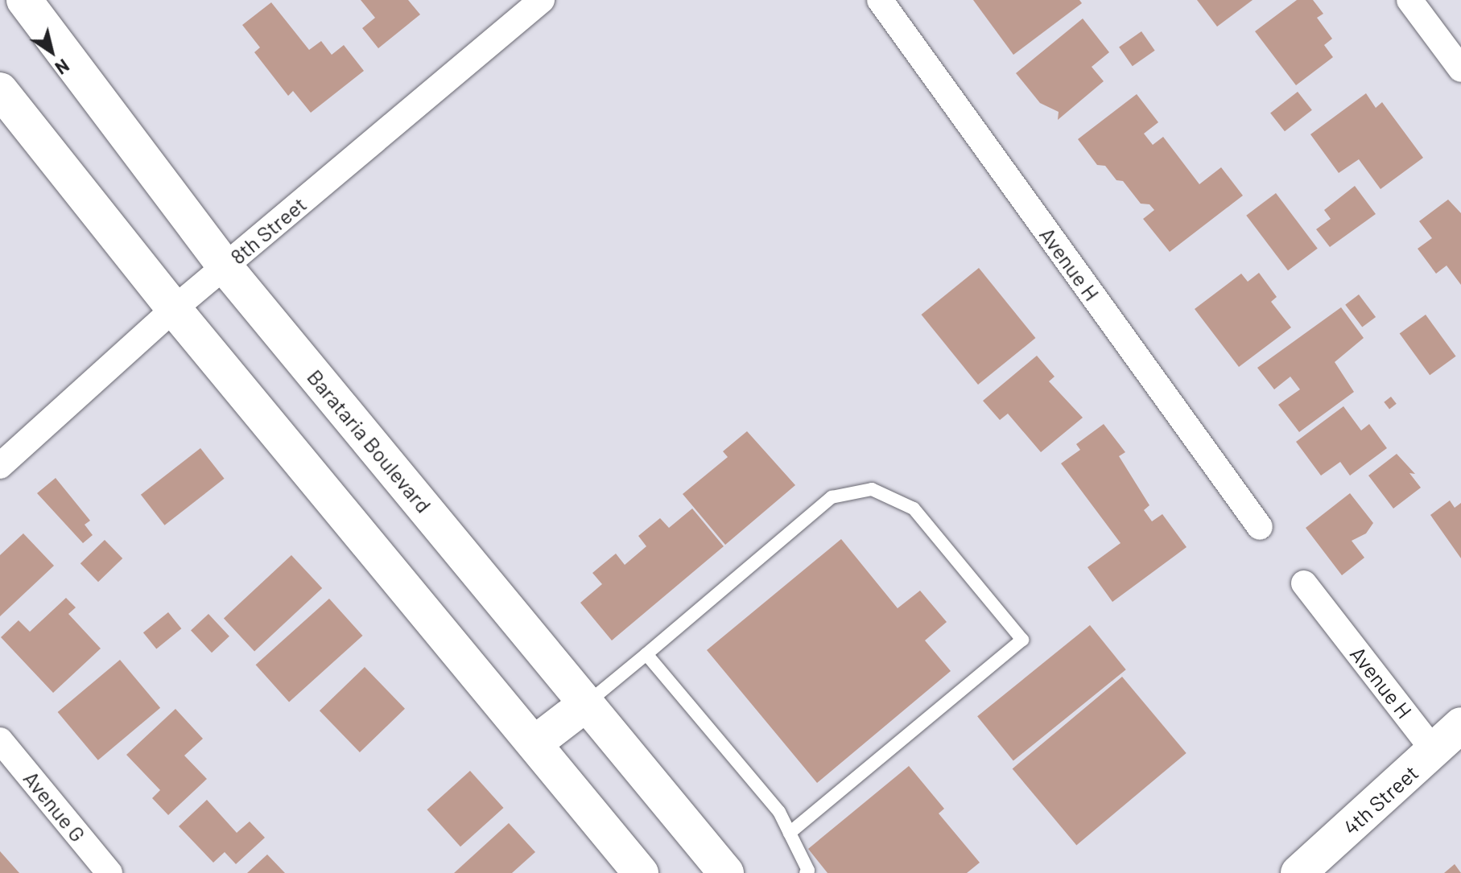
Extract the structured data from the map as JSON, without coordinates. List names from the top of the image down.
{
  "streets": {
    "main road": ["Barataria Boulevard", "4th Street"],
    "street": ["8th Street", "Avenue H", "Avenue G"]
  },
  "crossings": [
    ["8th Street", "Barataria Boulevard"],
    ["Avenue H", "4th Street"]
  ],
  "north": "bottom right"
}
